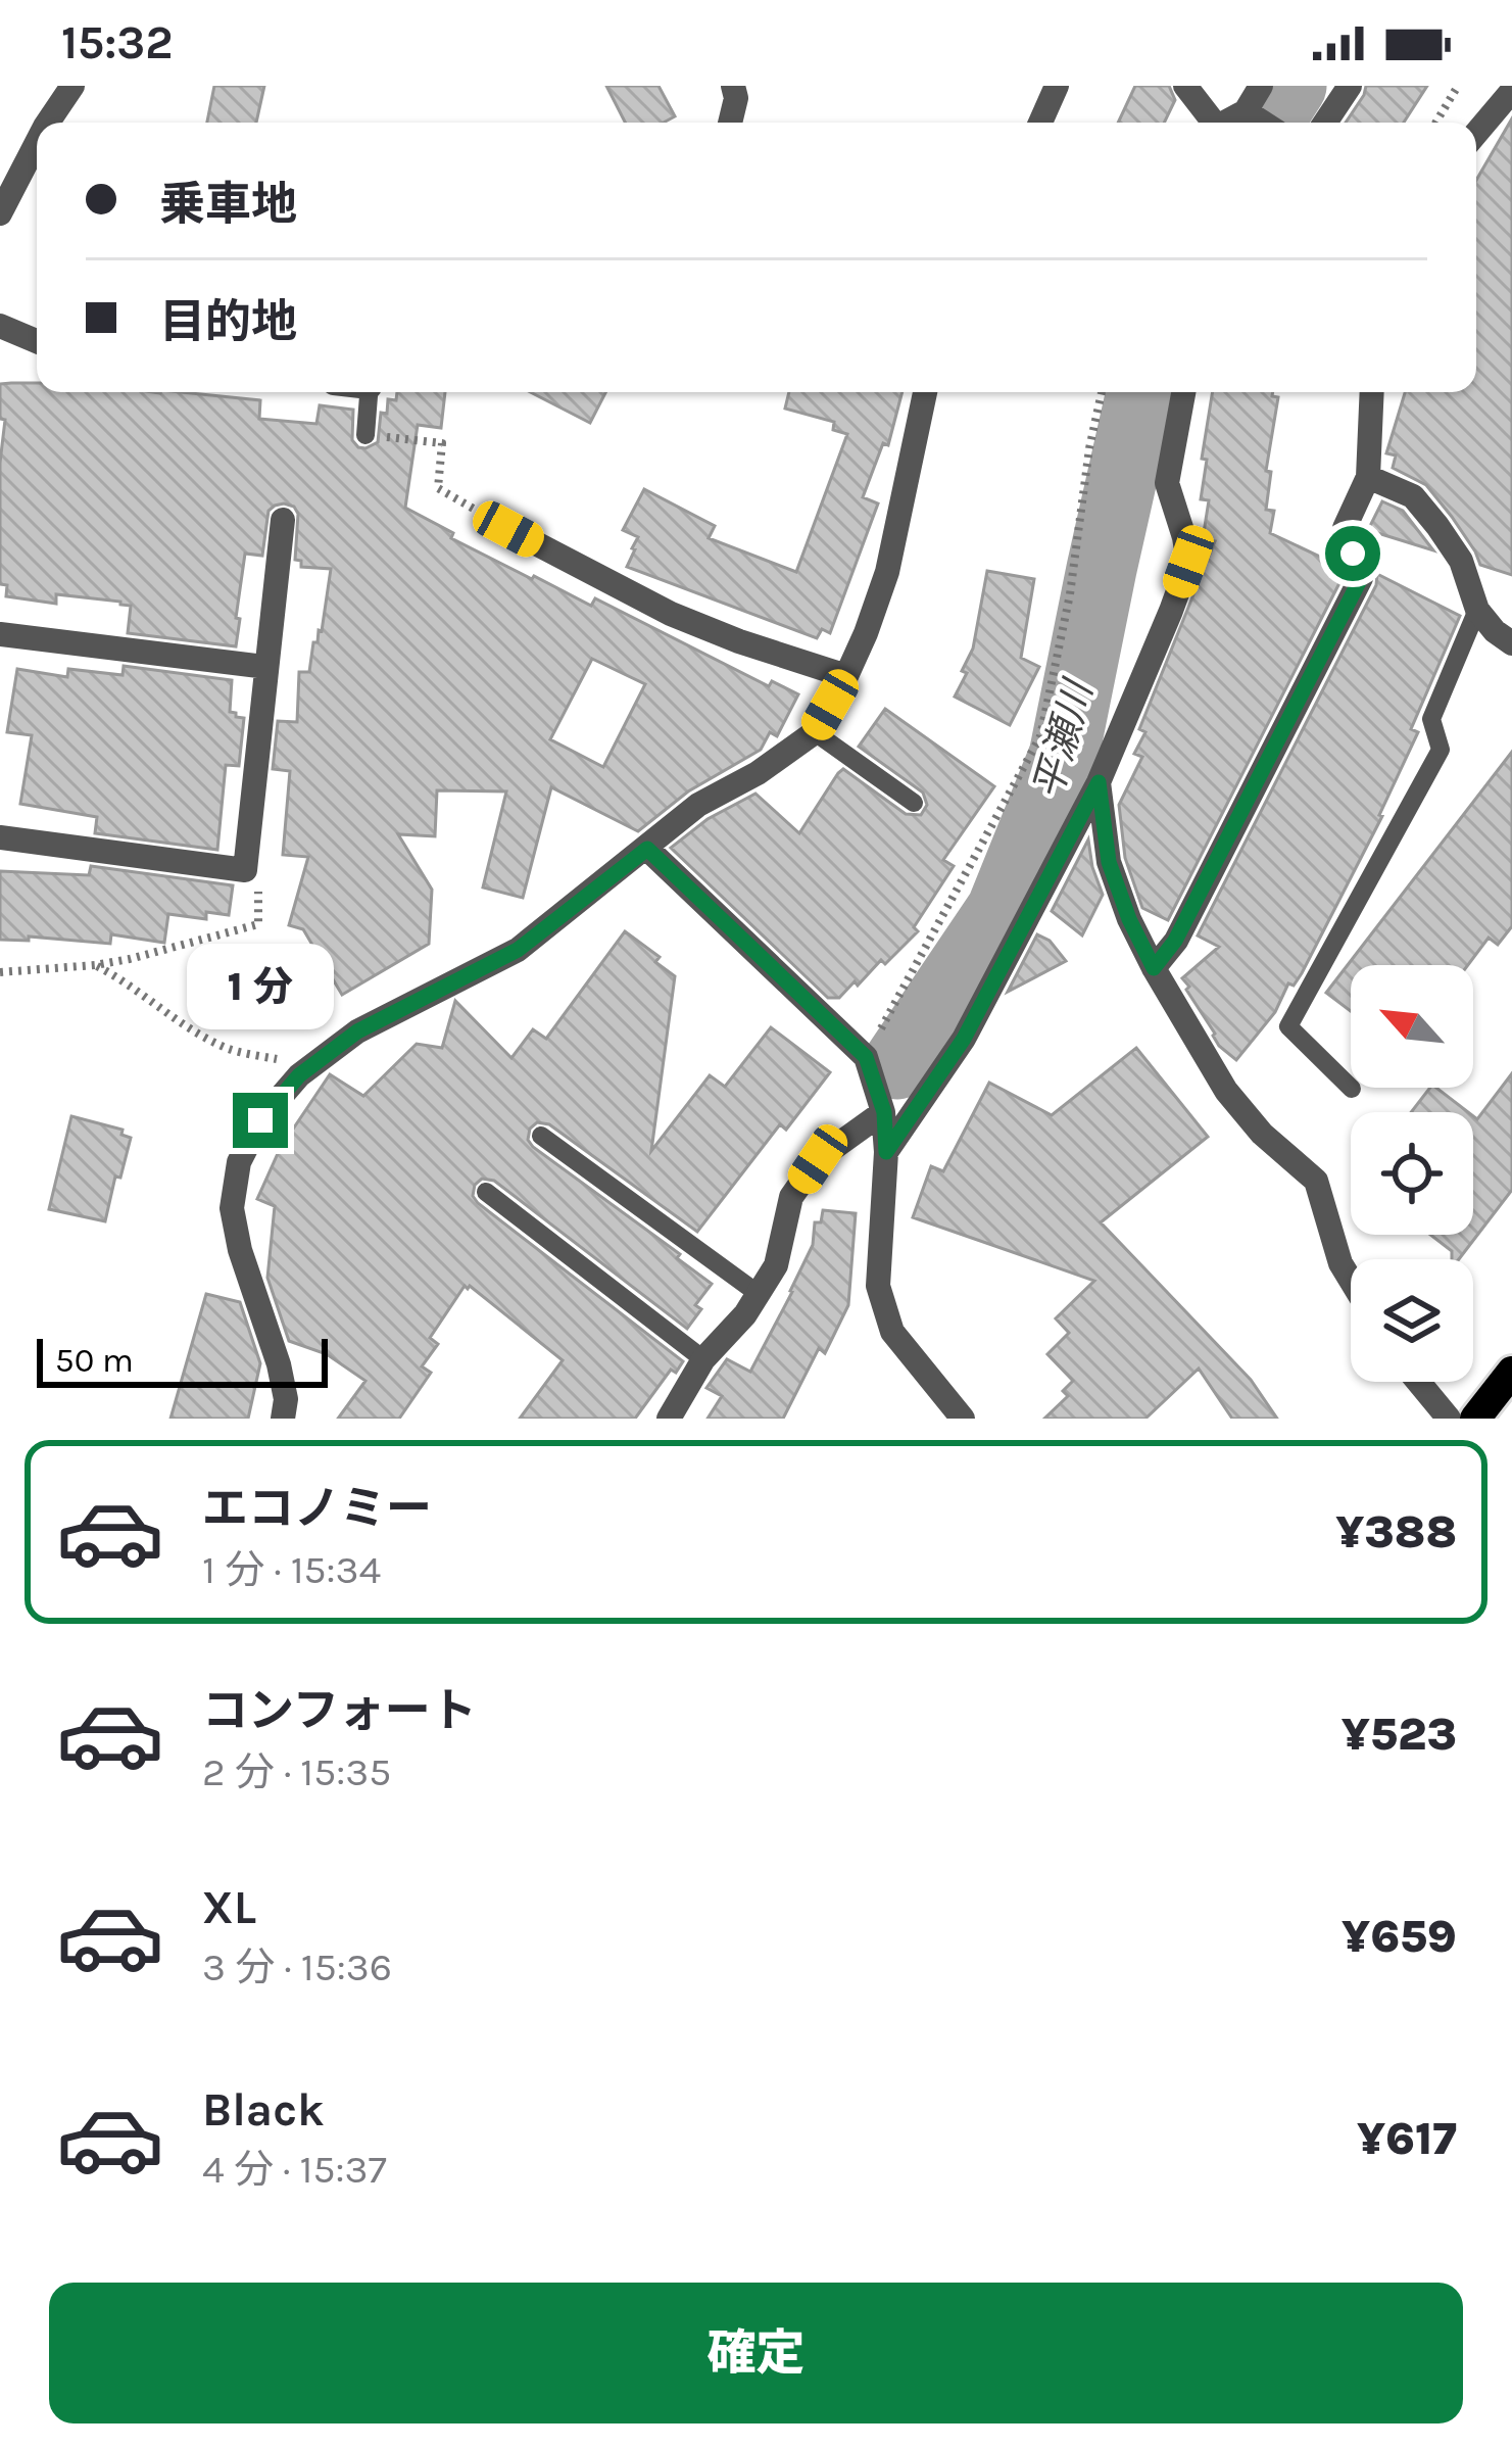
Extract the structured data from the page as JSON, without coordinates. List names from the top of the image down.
{
  "water": ["平瀬川"],
  "scale_bar": "50 m",
  "north": "top left",
  "page": {
    "status": "15:32",
    "banner": ["乗車地", "目的地"],
    "bubble": "1 分",
    "scale": "50 m",
    "list": [
      {
        "name": "エコノミー",
        "note": "1 分 · 15:34",
        "value": "¥388"
      },
      {
        "name": "コンフォート",
        "note": "2 分 · 15:35",
        "value": "¥523"
      },
      {
        "name": "XL",
        "note": "3 分 · 15:36",
        "value": "¥659"
      },
      {
        "name": "Black",
        "note": "4 分 · 15:37",
        "value": "¥617"
      }
    ],
    "buttons": "確定"
  }
}
